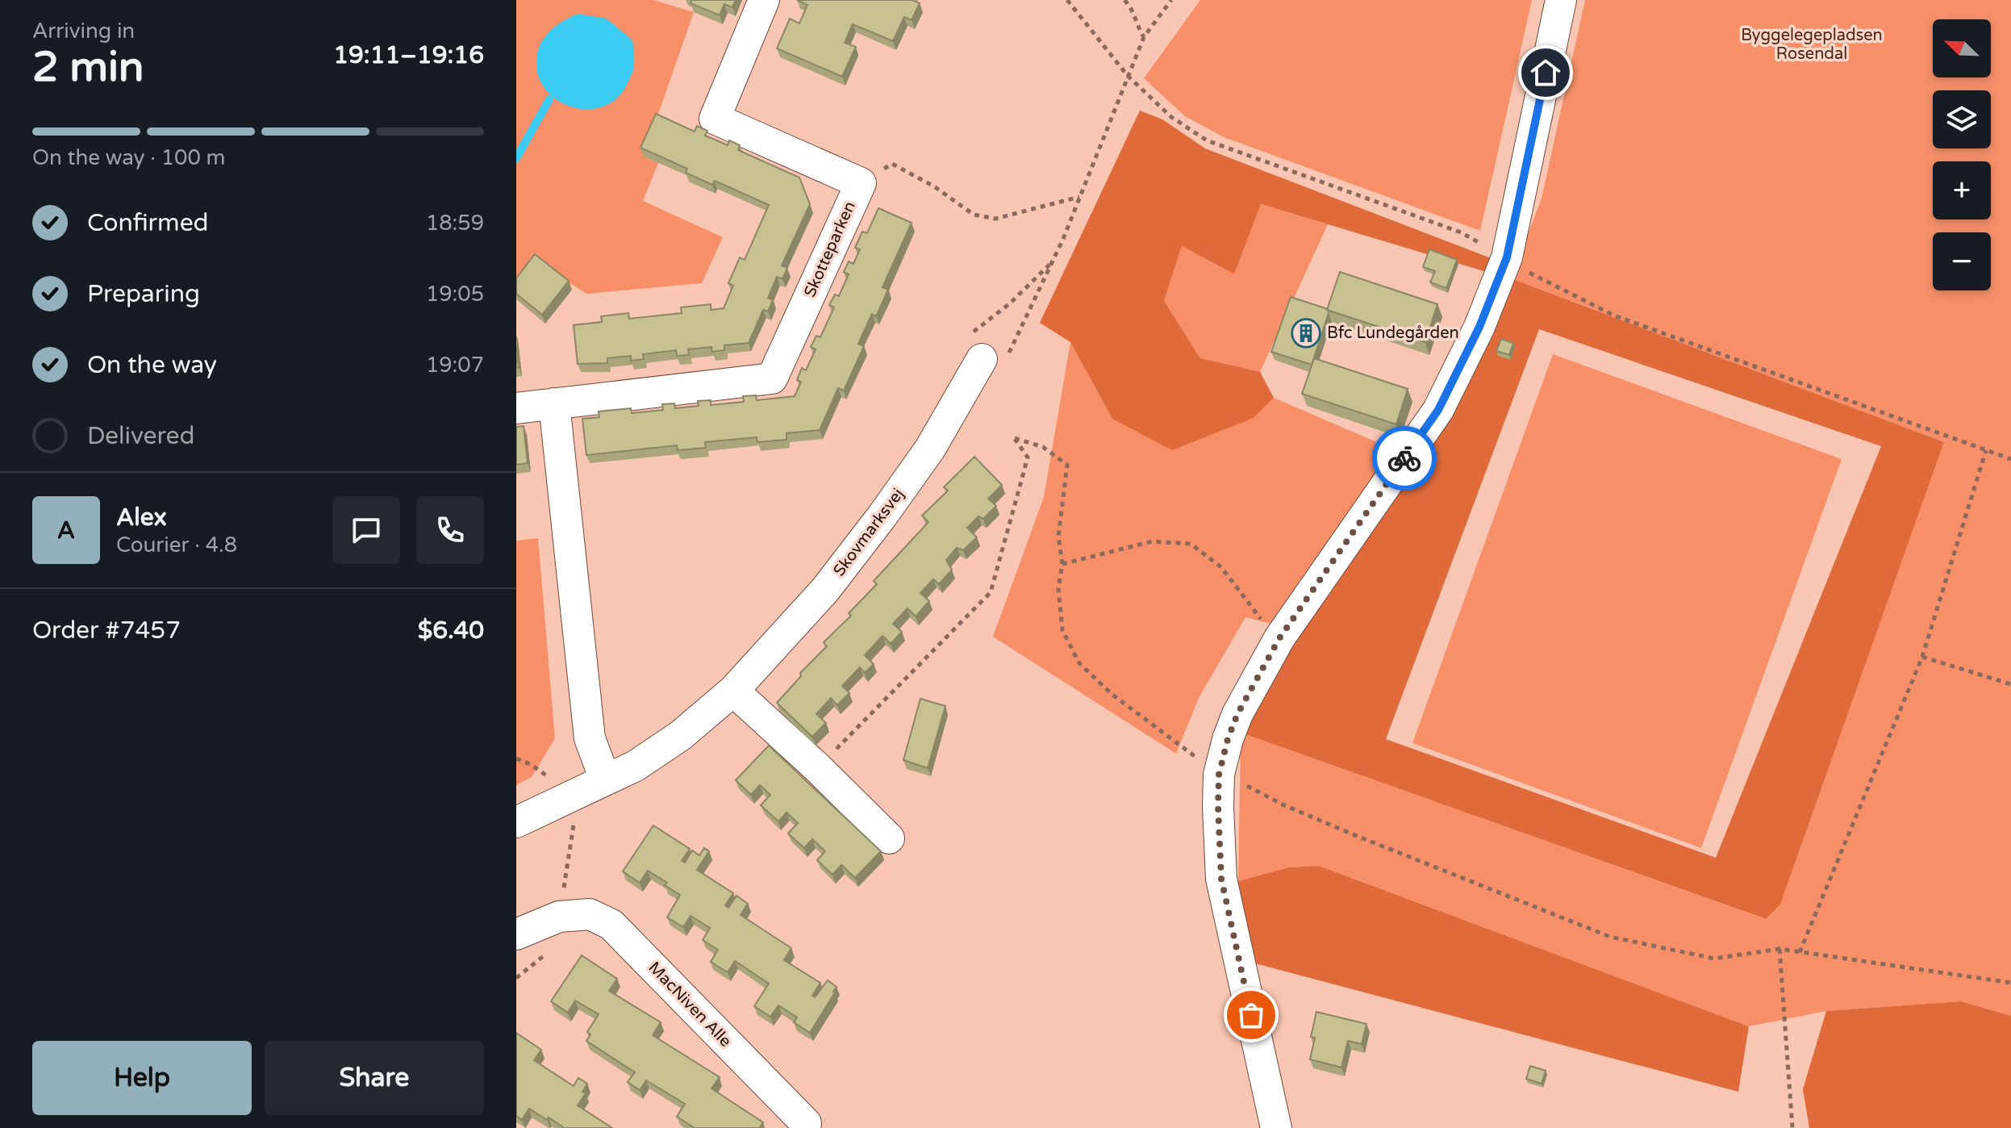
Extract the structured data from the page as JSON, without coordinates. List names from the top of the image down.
{
  "streets": {
    "street": ["Skotteparken", "Skovmarksvej", "MacNiven Alle"]
  },
  "parks": ["Byggelegepladsen Rosendal"],
  "places": {
    "building": ["Bfc Lundegården"]
  },
  "north": "top left",
  "page": {
    "heading": ["2 min", "Arriving in", "19:11–19:16"],
    "panel": [
      "Alex",
      "Courier · 4.8",
      "Order #7457",
      "$6.40"
    ],
    "map_buttons": ["+", "−"],
    "bar": "On the way · 100 m",
    "list": [
      ["Confirmed", "18:59"],
      ["Preparing", "19:05"],
      ["On the way", "19:07"],
      "Delivered"
    ],
    "round": "A",
    "buttons": ["Help", "Share"]
  }
}
